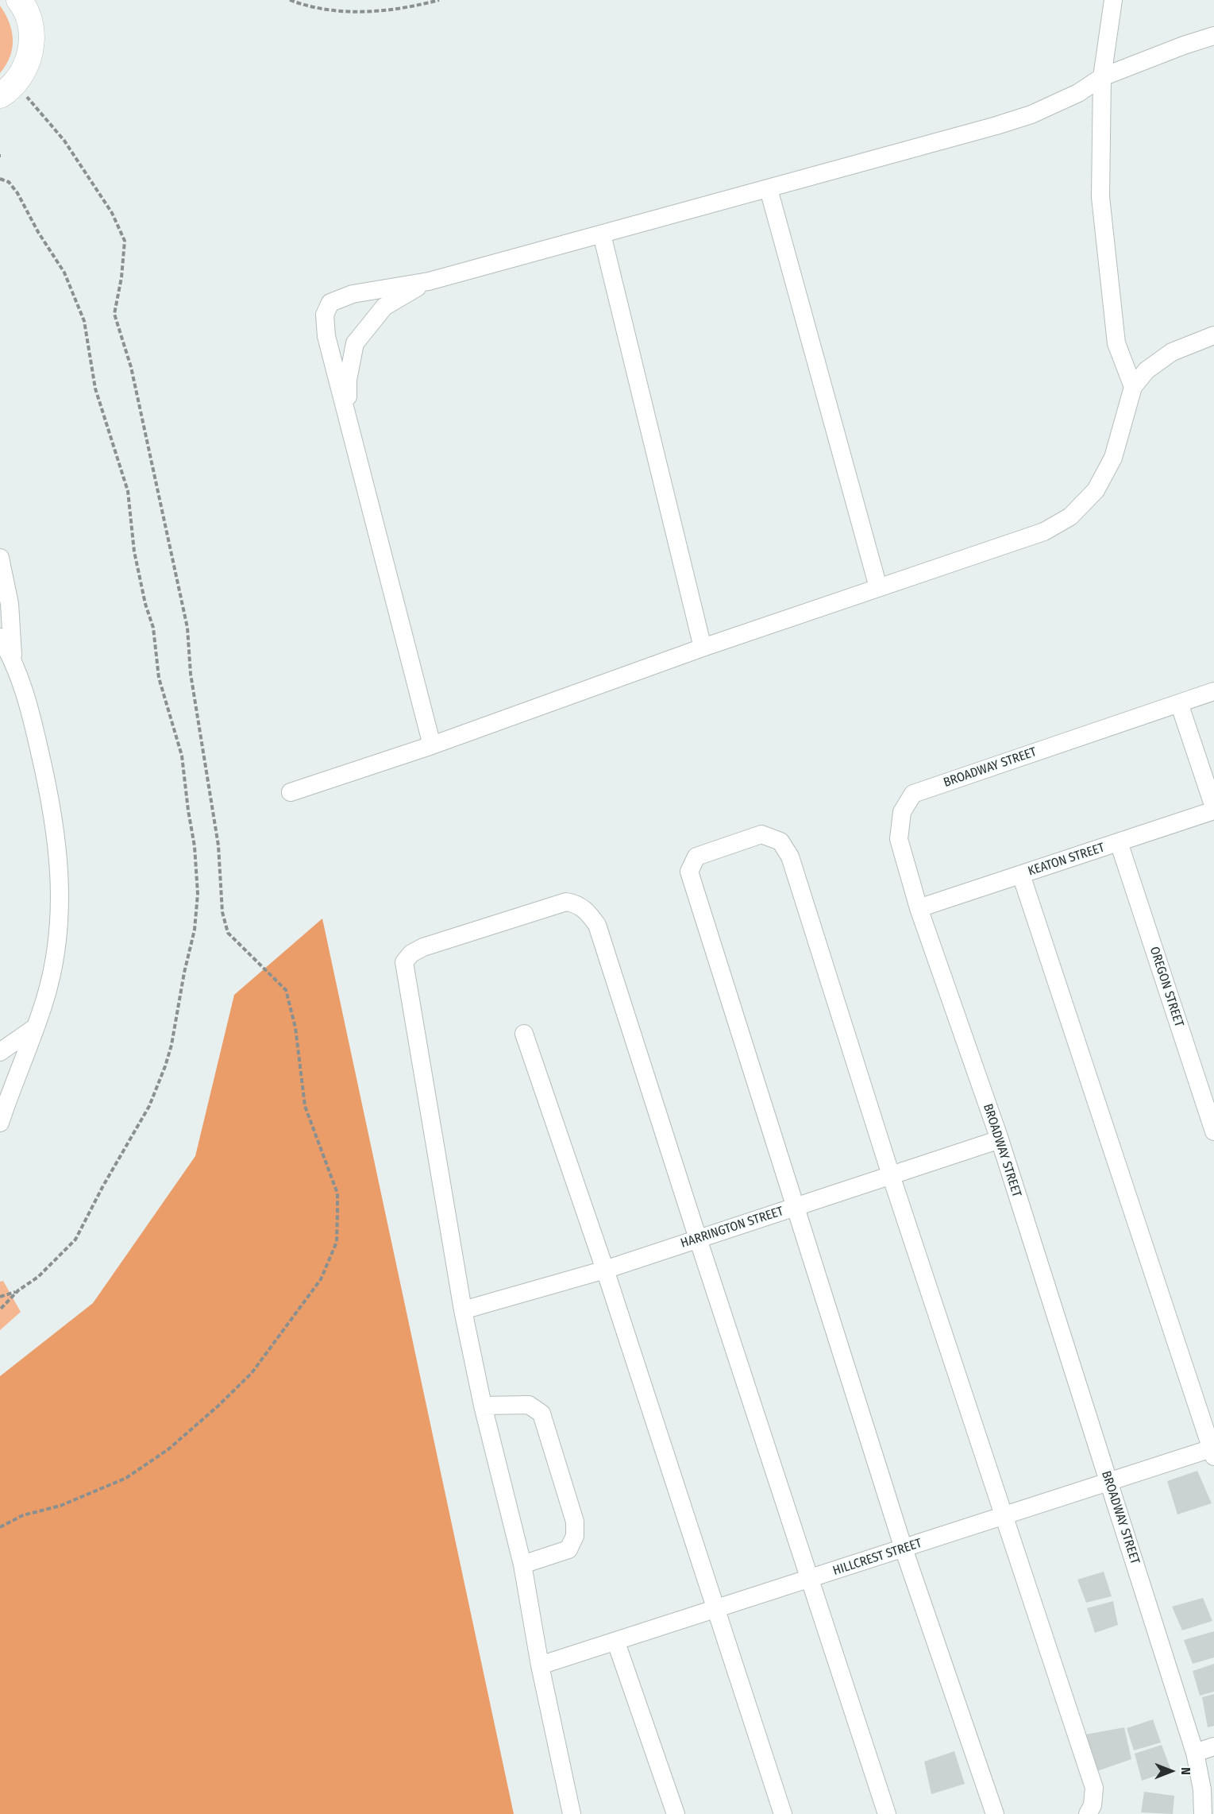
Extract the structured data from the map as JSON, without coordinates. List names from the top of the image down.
{
  "streets": {
    "street": [
      "BROADWAY STREET",
      "KEATON STREET",
      "OREGON STREET",
      "HARRINGTON STREET",
      "HILLCREST STREET"
    ]
  },
  "crossings": [
    ["BROADWAY STREET", "KEATON STREET"],
    ["BROADWAY STREET", "HARRINGTON STREET"],
    ["BROADWAY STREET", "HILLCREST STREET"],
    ["KEATON STREET", "OREGON STREET"]
  ],
  "north": "right"
}
